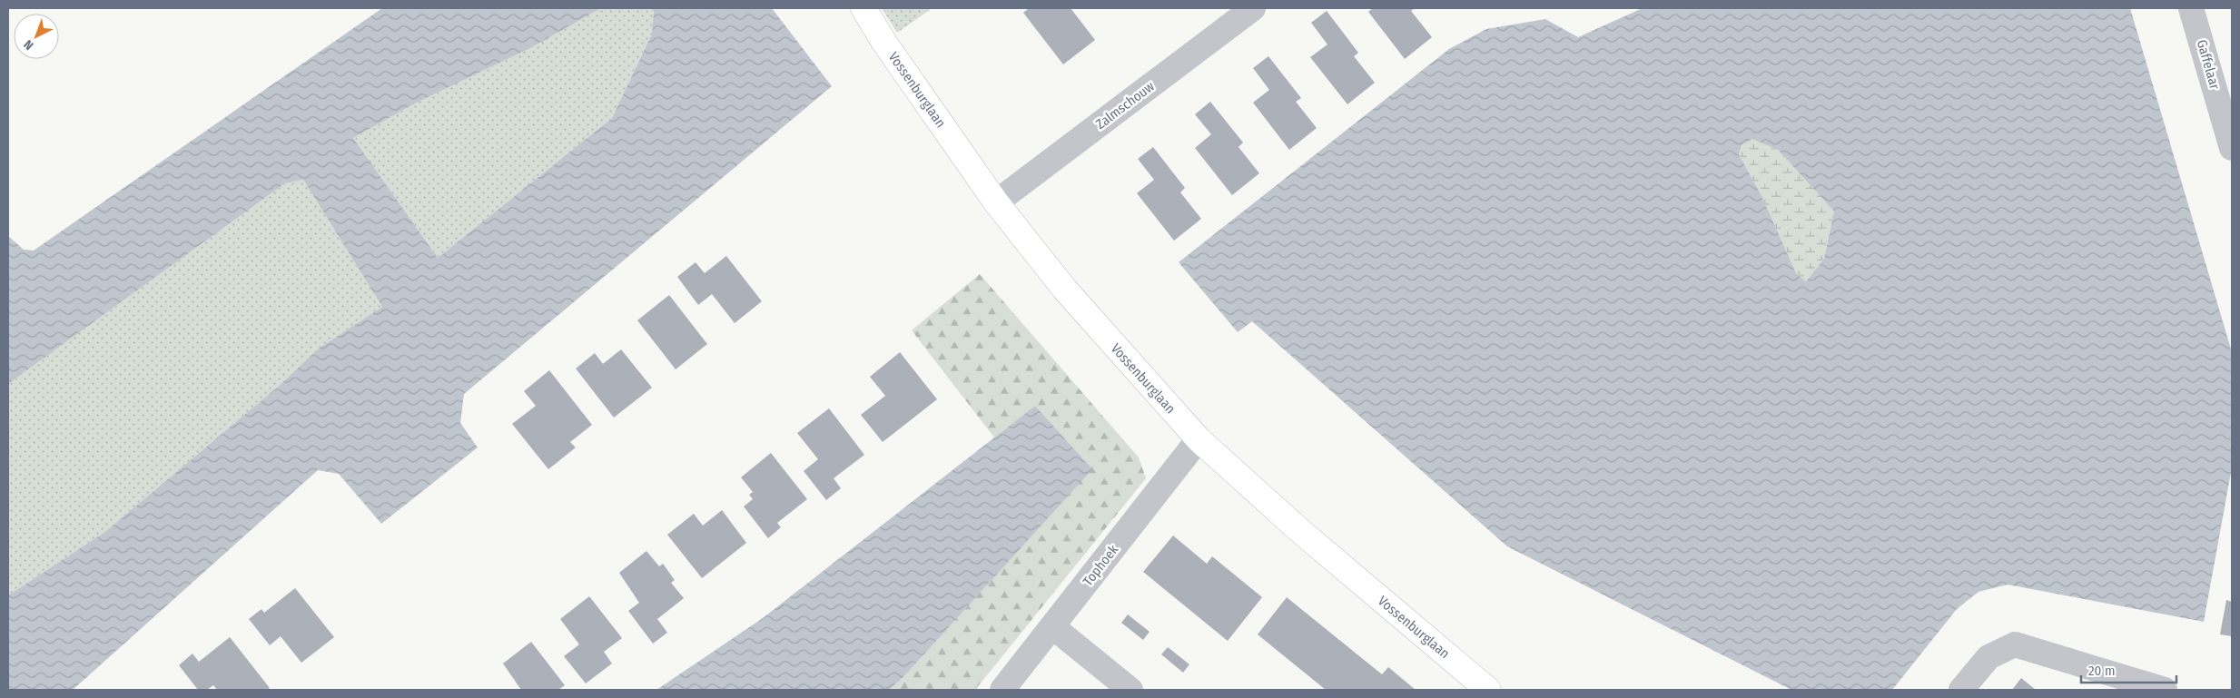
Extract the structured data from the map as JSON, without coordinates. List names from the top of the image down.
{
  "streets": {
    "street": [
      "Gaffelaar",
      "Vossenburglaan",
      "Zalmschouw",
      "Tophoek"
    ]
  },
  "crossings": [
    ["Vossenburglaan", "Zalmschouw"],
    ["Vossenburglaan", "Tophoek"]
  ],
  "scale_bar": "20 m",
  "north": "bottom left"
}
